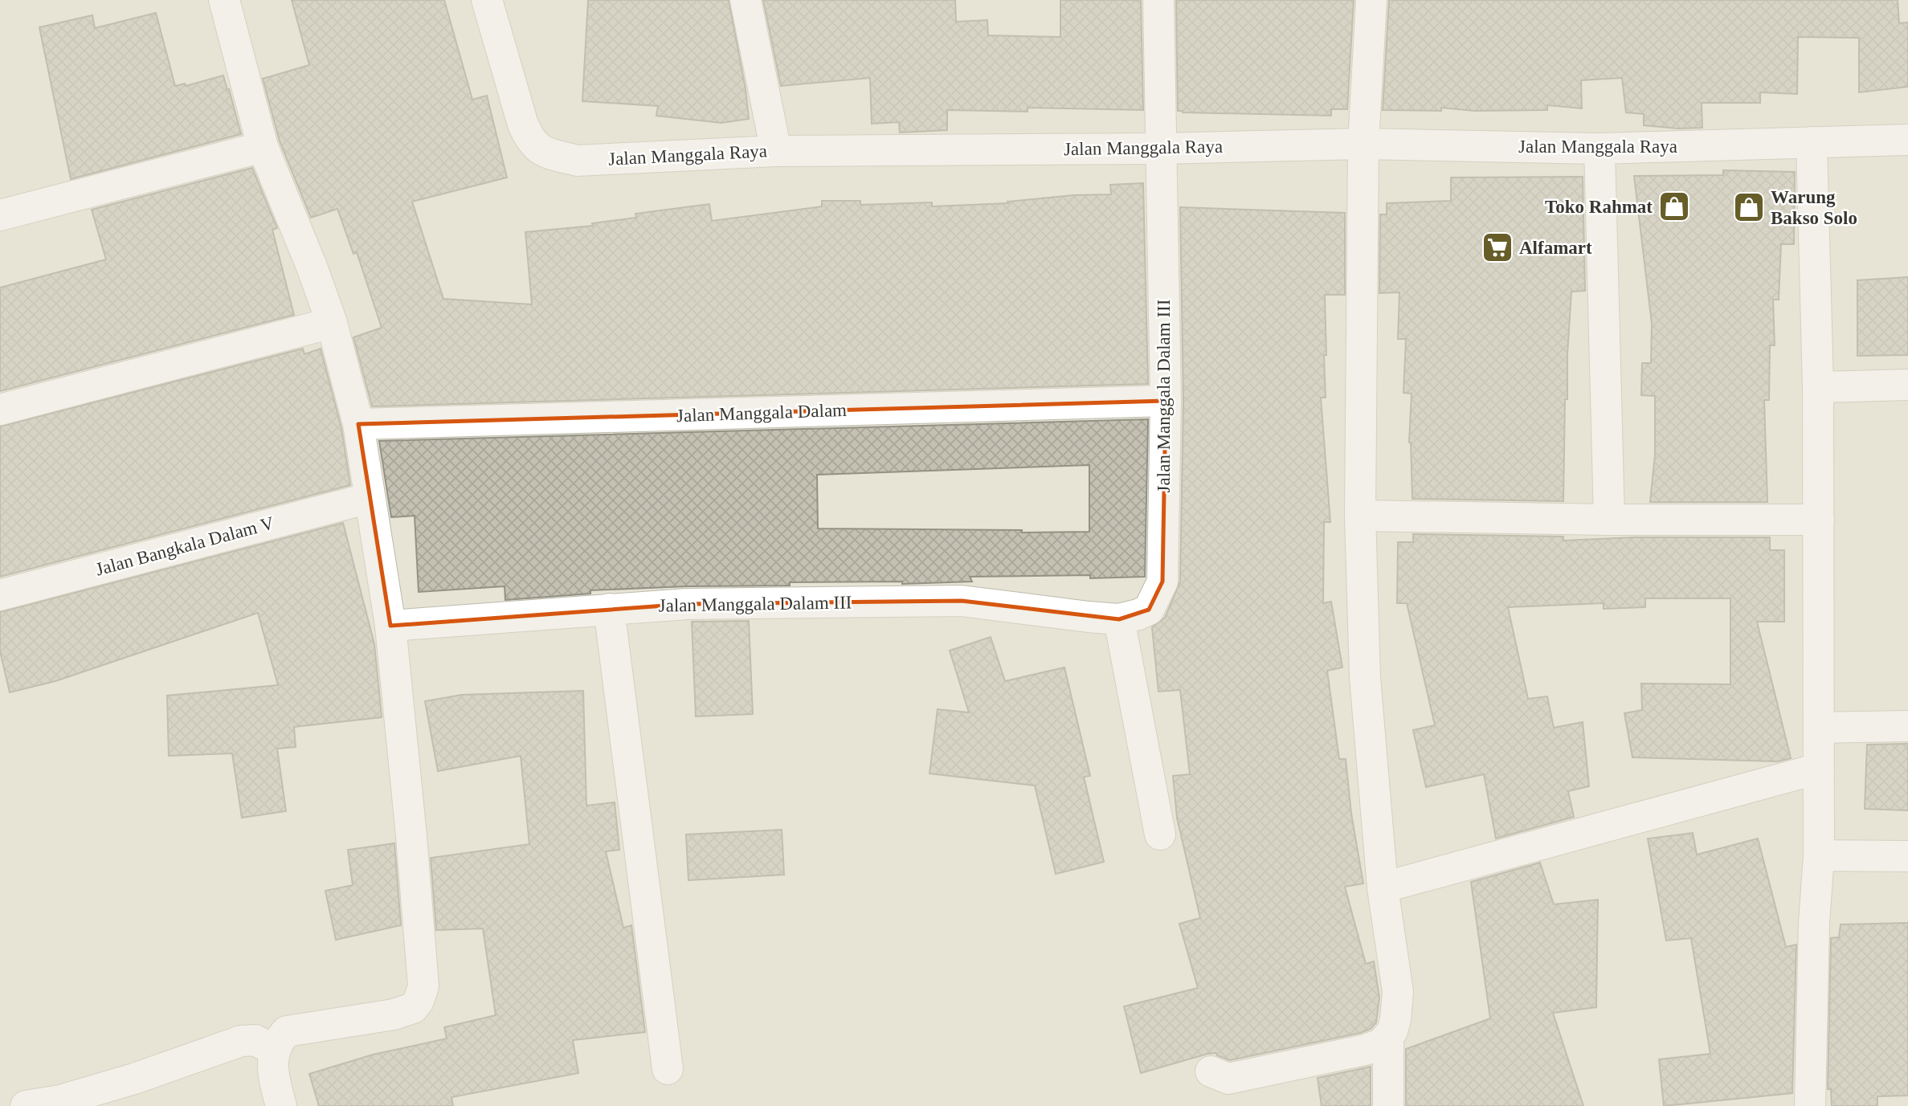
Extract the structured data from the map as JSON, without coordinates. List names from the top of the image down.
{
  "streets": {
    "street": [
      "Jalan Manggala Raya",
      "Jalan Manggala Dalam III",
      "Jalan Manggala Dalam",
      "Jalan Bangkala Dalam V"
    ]
  },
  "crossings": [
    ["Jalan Manggala Raya", "Jalan Manggala Dalam III"],
    ["Jalan Manggala Dalam III", "Jalan Manggala Dalam"]
  ],
  "places": {
    "shop": ["Toko Rahmat", "Warung Bakso Solo"],
    "supermarket": ["Alfamart"]
  }
}
